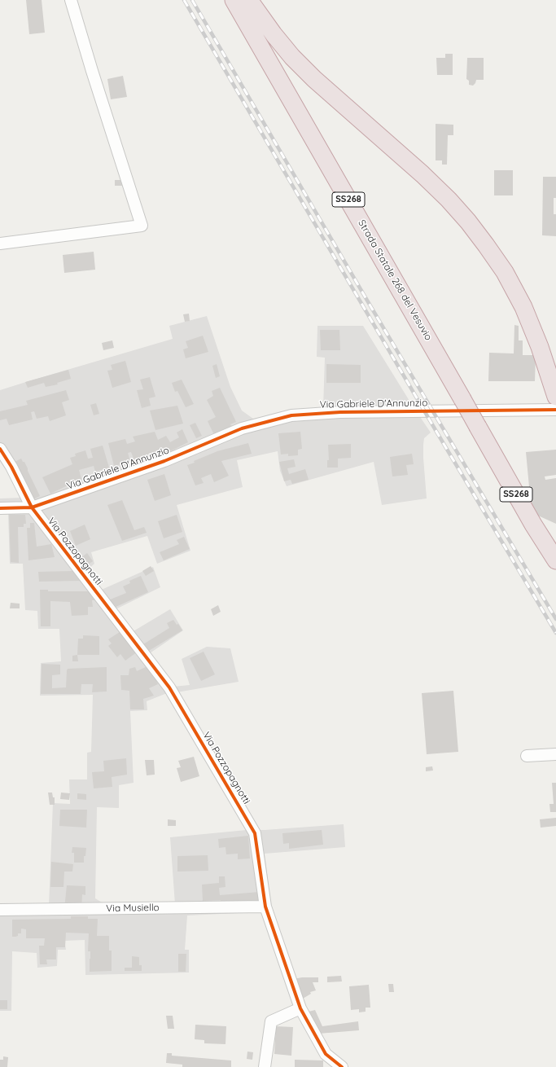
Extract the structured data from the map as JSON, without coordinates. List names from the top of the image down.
{
  "streets": {
    "highway": ["SS268", "Strada Statale 268 del Vesuvio"],
    "street": ["Via Gabriele D'Annunzio", "Via Pozzopagnotti", "Via Musiello"]
  },
  "crossings": [
    ["Via Gabriele D'Annunzio", "Via Pozzopagnotti"],
    ["Via Pozzopagnotti", "Via Musiello"]
  ]
}
